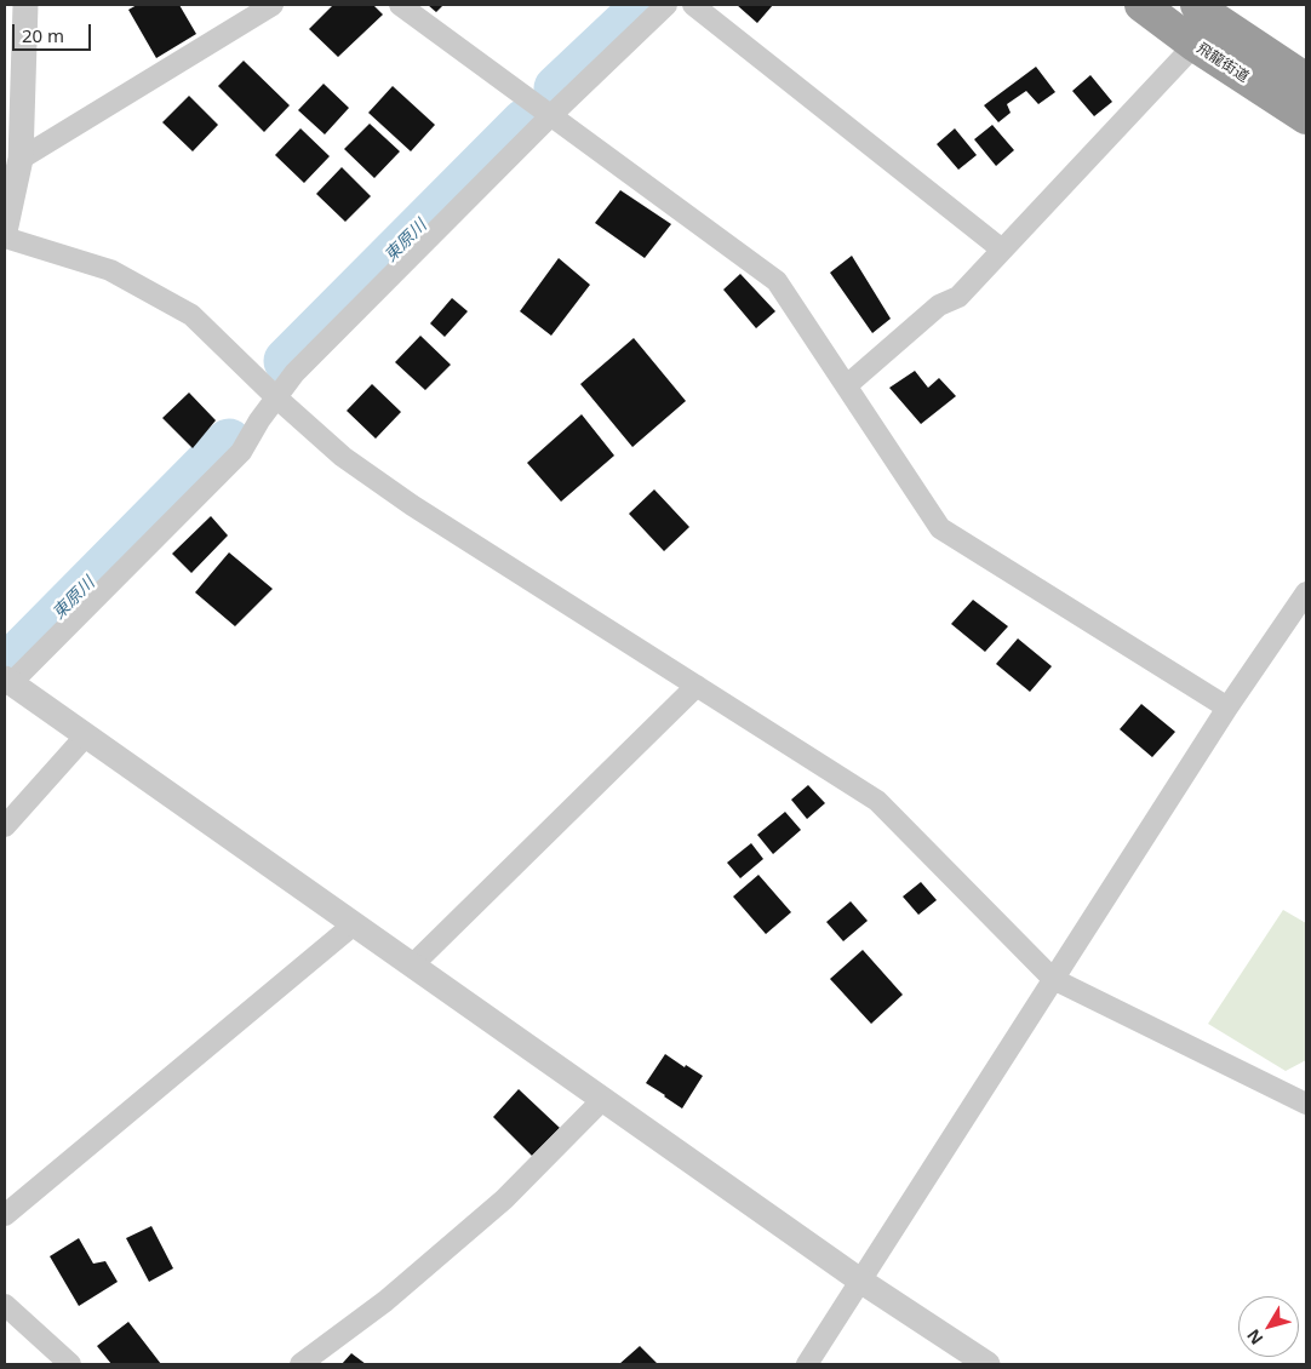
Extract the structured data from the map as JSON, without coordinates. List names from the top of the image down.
{
  "streets": {
    "highway": ["飛龍街道"]
  },
  "water": ["東原川"],
  "scale_bar": "20 m",
  "north": "bottom left"
}
